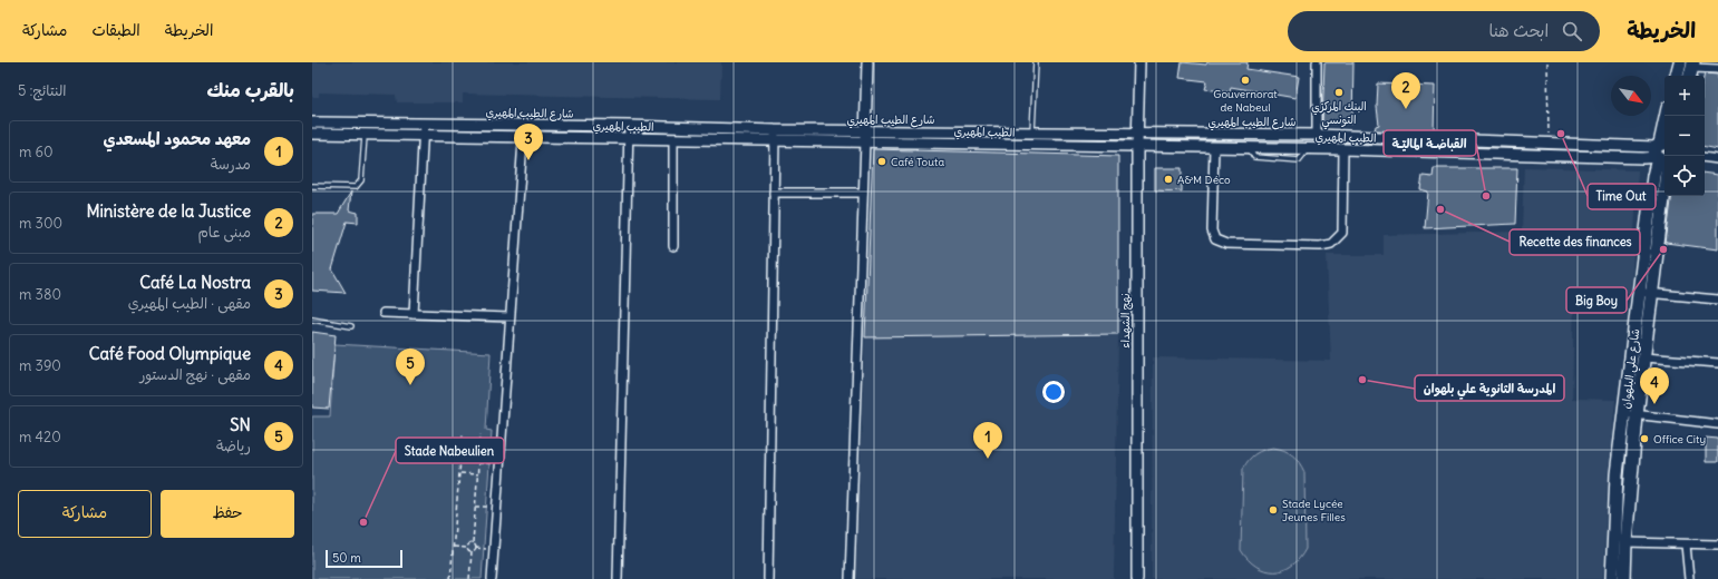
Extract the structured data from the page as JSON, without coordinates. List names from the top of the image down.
{
  "streets": {
    "main road": ["شارع علي البلهوان"],
    "street": ["شارع الطيب المهيري", "الطيب المهيري", "نهج الشهداء"]
  },
  "crossings": [
    ["شارع الطيب المهيري", "الطيب المهيري"],
    ["شارع الطيب المهيري", "نهج الشهداء"],
    ["شارع الطيب المهيري", "شارع علي البلهوان"],
    ["الطيب المهيري", "نهج الشهداء"],
    ["الطيب المهيري", "شارع علي البلهوان"]
  ],
  "places": [
    "Gouvernorat de Nabeul",
    "البنك المركزي التونسي",
    "Time Out",
    "Café Touta",
    "A&M Déco",
    "القباضـة الماليّـة",
    "Recette des finances",
    "Big Boy",
    "المدرسة الثانوية علي بلهوان",
    "Office City",
    "Stade Lycée Jeunes Filles",
    "Stade Nabeulien"
  ],
  "scale_bar": "50 m",
  "north": "bottom right",
  "page": {
    "header": "الخريطة",
    "search": "ابحث هنا",
    "nav": ["الخريطة", "الطبقات", "مشاركة"],
    "heading": ["بالقرب منك", "النتائج: 5"],
    "pins": [
      "2",
      "3",
      "5",
      "4",
      "1"
    ],
    "map_buttons": ["+", "−"],
    "list": [
      {
        "mark": "1",
        "name": "معهد محمود المسعدي",
        "note": "مدرسة",
        "value": "60 m"
      },
      {
        "mark": "2",
        "name": "Ministère de la Justice",
        "note": "مبنى عام",
        "value": "300 m"
      },
      {
        "mark": "3",
        "name": "Café La Nostra",
        "note": "مقهى · الطيب المهيري",
        "value": "380 m"
      },
      {
        "mark": "4",
        "name": "Café Food Olympique",
        "note": "مقهى · نهج الدستور",
        "value": "390 m"
      },
      {
        "mark": "5",
        "name": "SN",
        "note": "رياضة",
        "value": "420 m"
      }
    ],
    "buttons": ["حفظ", "مشاركة"],
    "scale": "50 m"
  }
}
